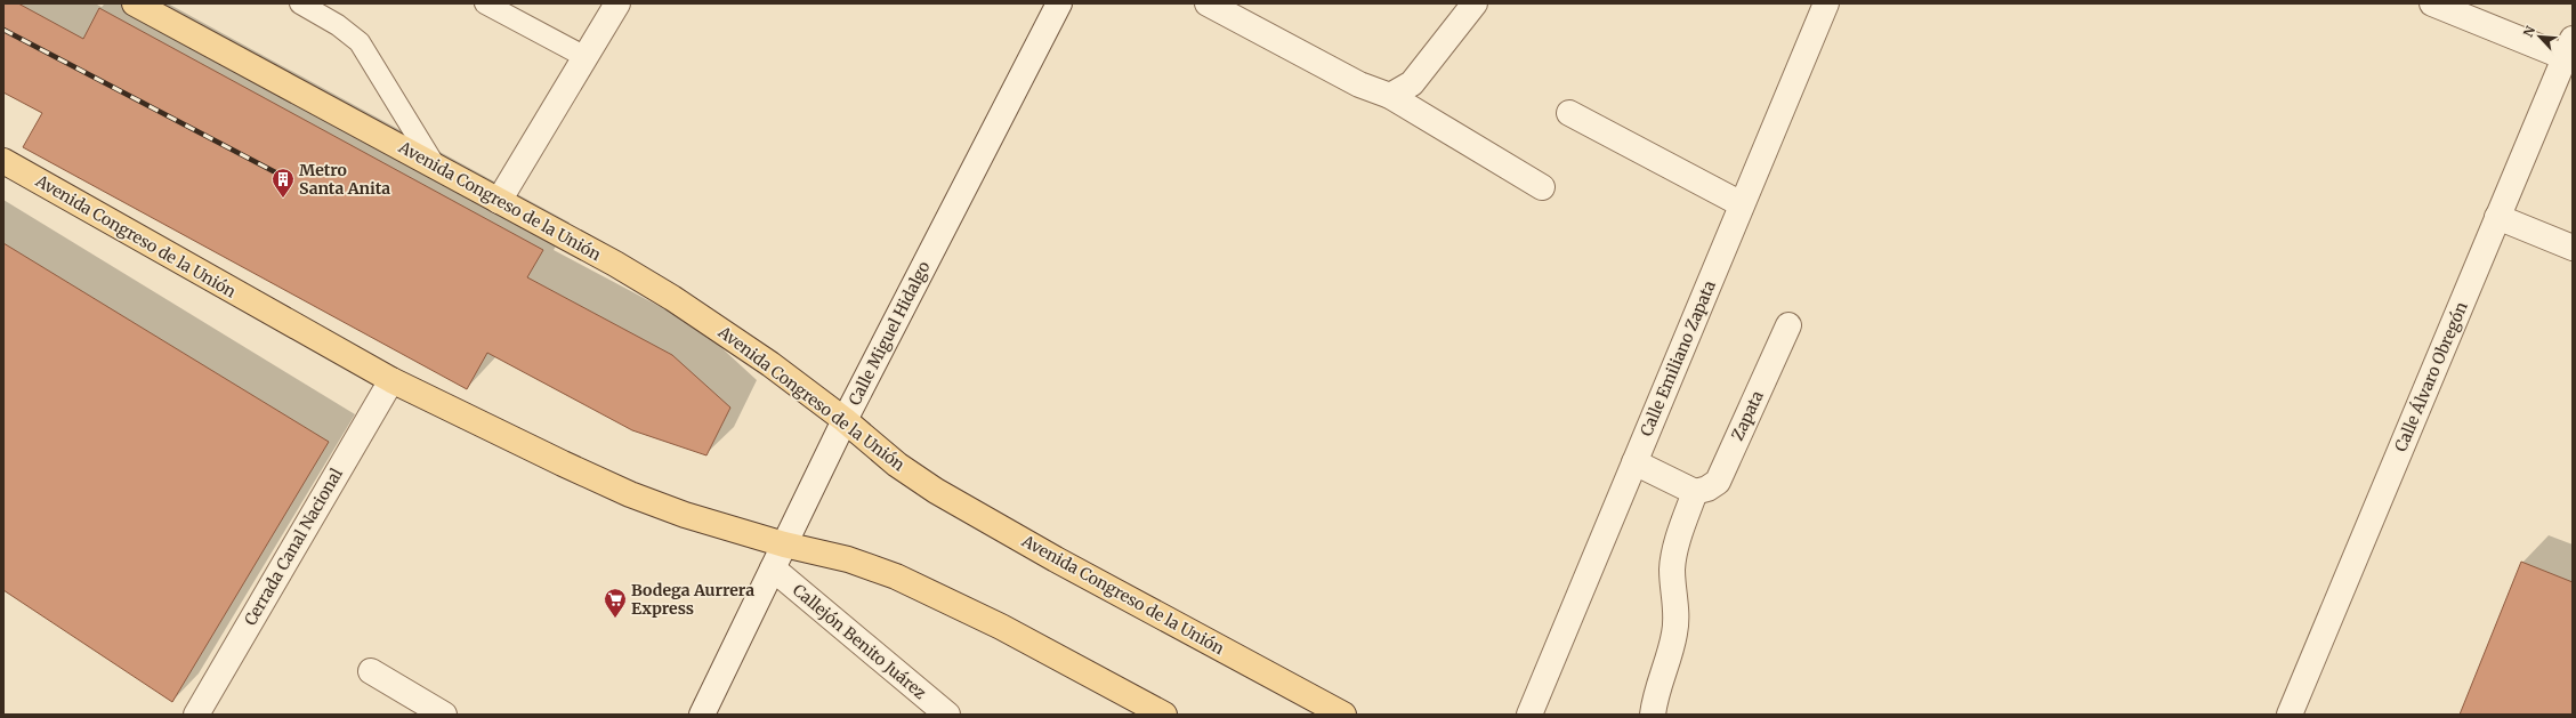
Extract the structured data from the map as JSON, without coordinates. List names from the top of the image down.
{
  "streets": {
    "main road": ["Avenida Congreso de la Unión"],
    "street": [
      "Calle Miguel Hidalgo",
      "Calle Emiliano Zapata",
      "Calle Álvaro Obregón",
      "Zapata",
      "Cerrada Canal Nacional",
      "Callejón Benito Juárez"
    ]
  },
  "crossings": [
    ["Avenida Congreso de la Unión", "Calle Miguel Hidalgo"],
    ["Avenida Congreso de la Unión", "Cerrada Canal Nacional"],
    ["Calle Miguel Hidalgo", "Callejón Benito Juárez"]
  ],
  "places": {
    "building": ["Metro Santa Anita"],
    "supermarket": ["Bodega Aurrera Express"]
  },
  "north": "top left"
}
